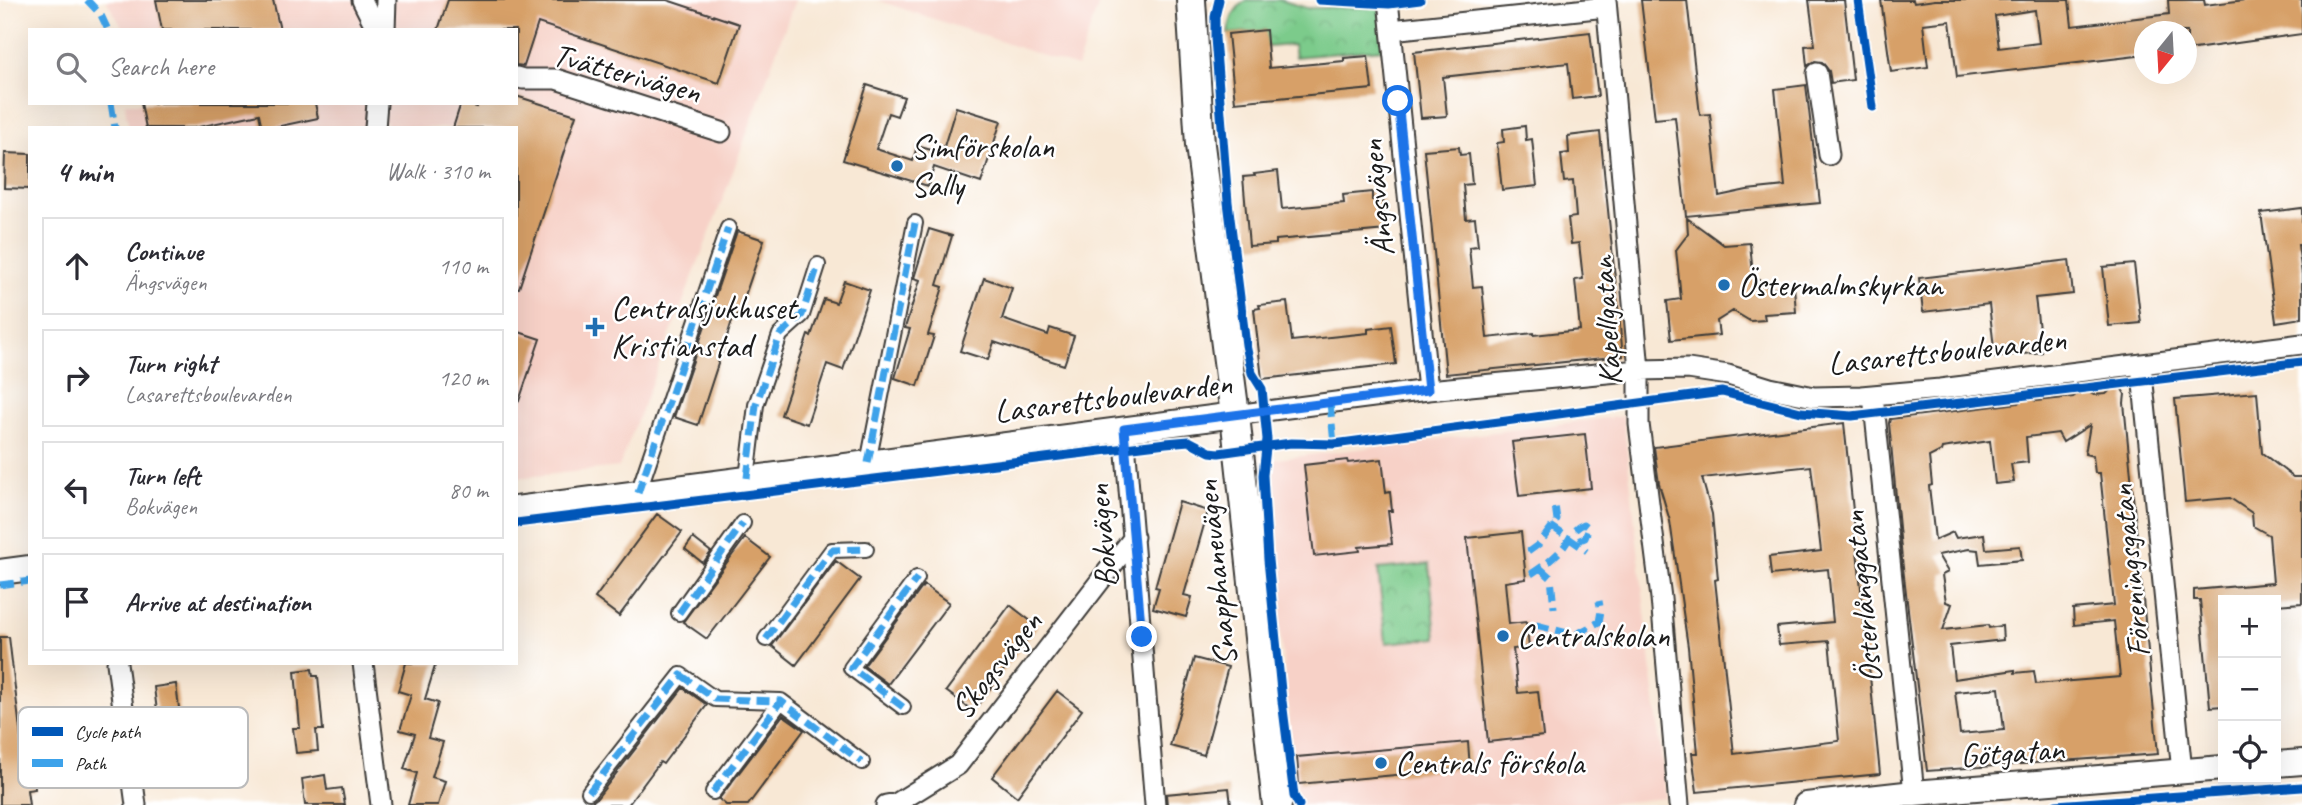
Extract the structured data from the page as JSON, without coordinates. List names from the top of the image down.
{
  "streets": {
    "main road": ["Snapphanevägen"],
    "street": [
      "Tvätterivägen",
      "Ängsvägen",
      "Kapellgatan",
      "Lasarettsboulevarden",
      "Bokvägen",
      "Föreningsgatan",
      "Österlånggatan",
      "Skogsvägen",
      "Götgatan"
    ]
  },
  "crossings": [
    ["Ängsvägen", "Lasarettsboulevarden"],
    ["Kapellgatan", "Lasarettsboulevarden"],
    ["Lasarettsboulevarden", "Bokvägen"],
    ["Lasarettsboulevarden", "Föreningsgatan"],
    ["Lasarettsboulevarden", "Snapphanevägen"],
    ["Lasarettsboulevarden", "Österlånggatan"],
    ["Bokvägen", "Skogsvägen"],
    ["Föreningsgatan", "Götgatan"],
    ["Österlånggatan", "Götgatan"]
  ],
  "places": {
    "other": [
      "Simförskolan Sally",
      "Östermalmskyrkan",
      "Centralskolan",
      "Centrals förskola"
    ],
    "health": ["Centralsjukhuset Kristianstad"]
  },
  "legend": ["Cycle path", "Path"],
  "north": "bottom",
  "page": {
    "search": "Search here",
    "heading": ["4 min", "Walk · 310 m"],
    "list": [
      ["Continue", "Ängsvägen", "110 m"],
      ["Turn right", "Lasarettsboulevarden", "120 m"],
      ["Turn left", "Bokvägen", "80 m"],
      "Arrive at destination"
    ],
    "map_buttons": ["+", "−"]
  }
}
